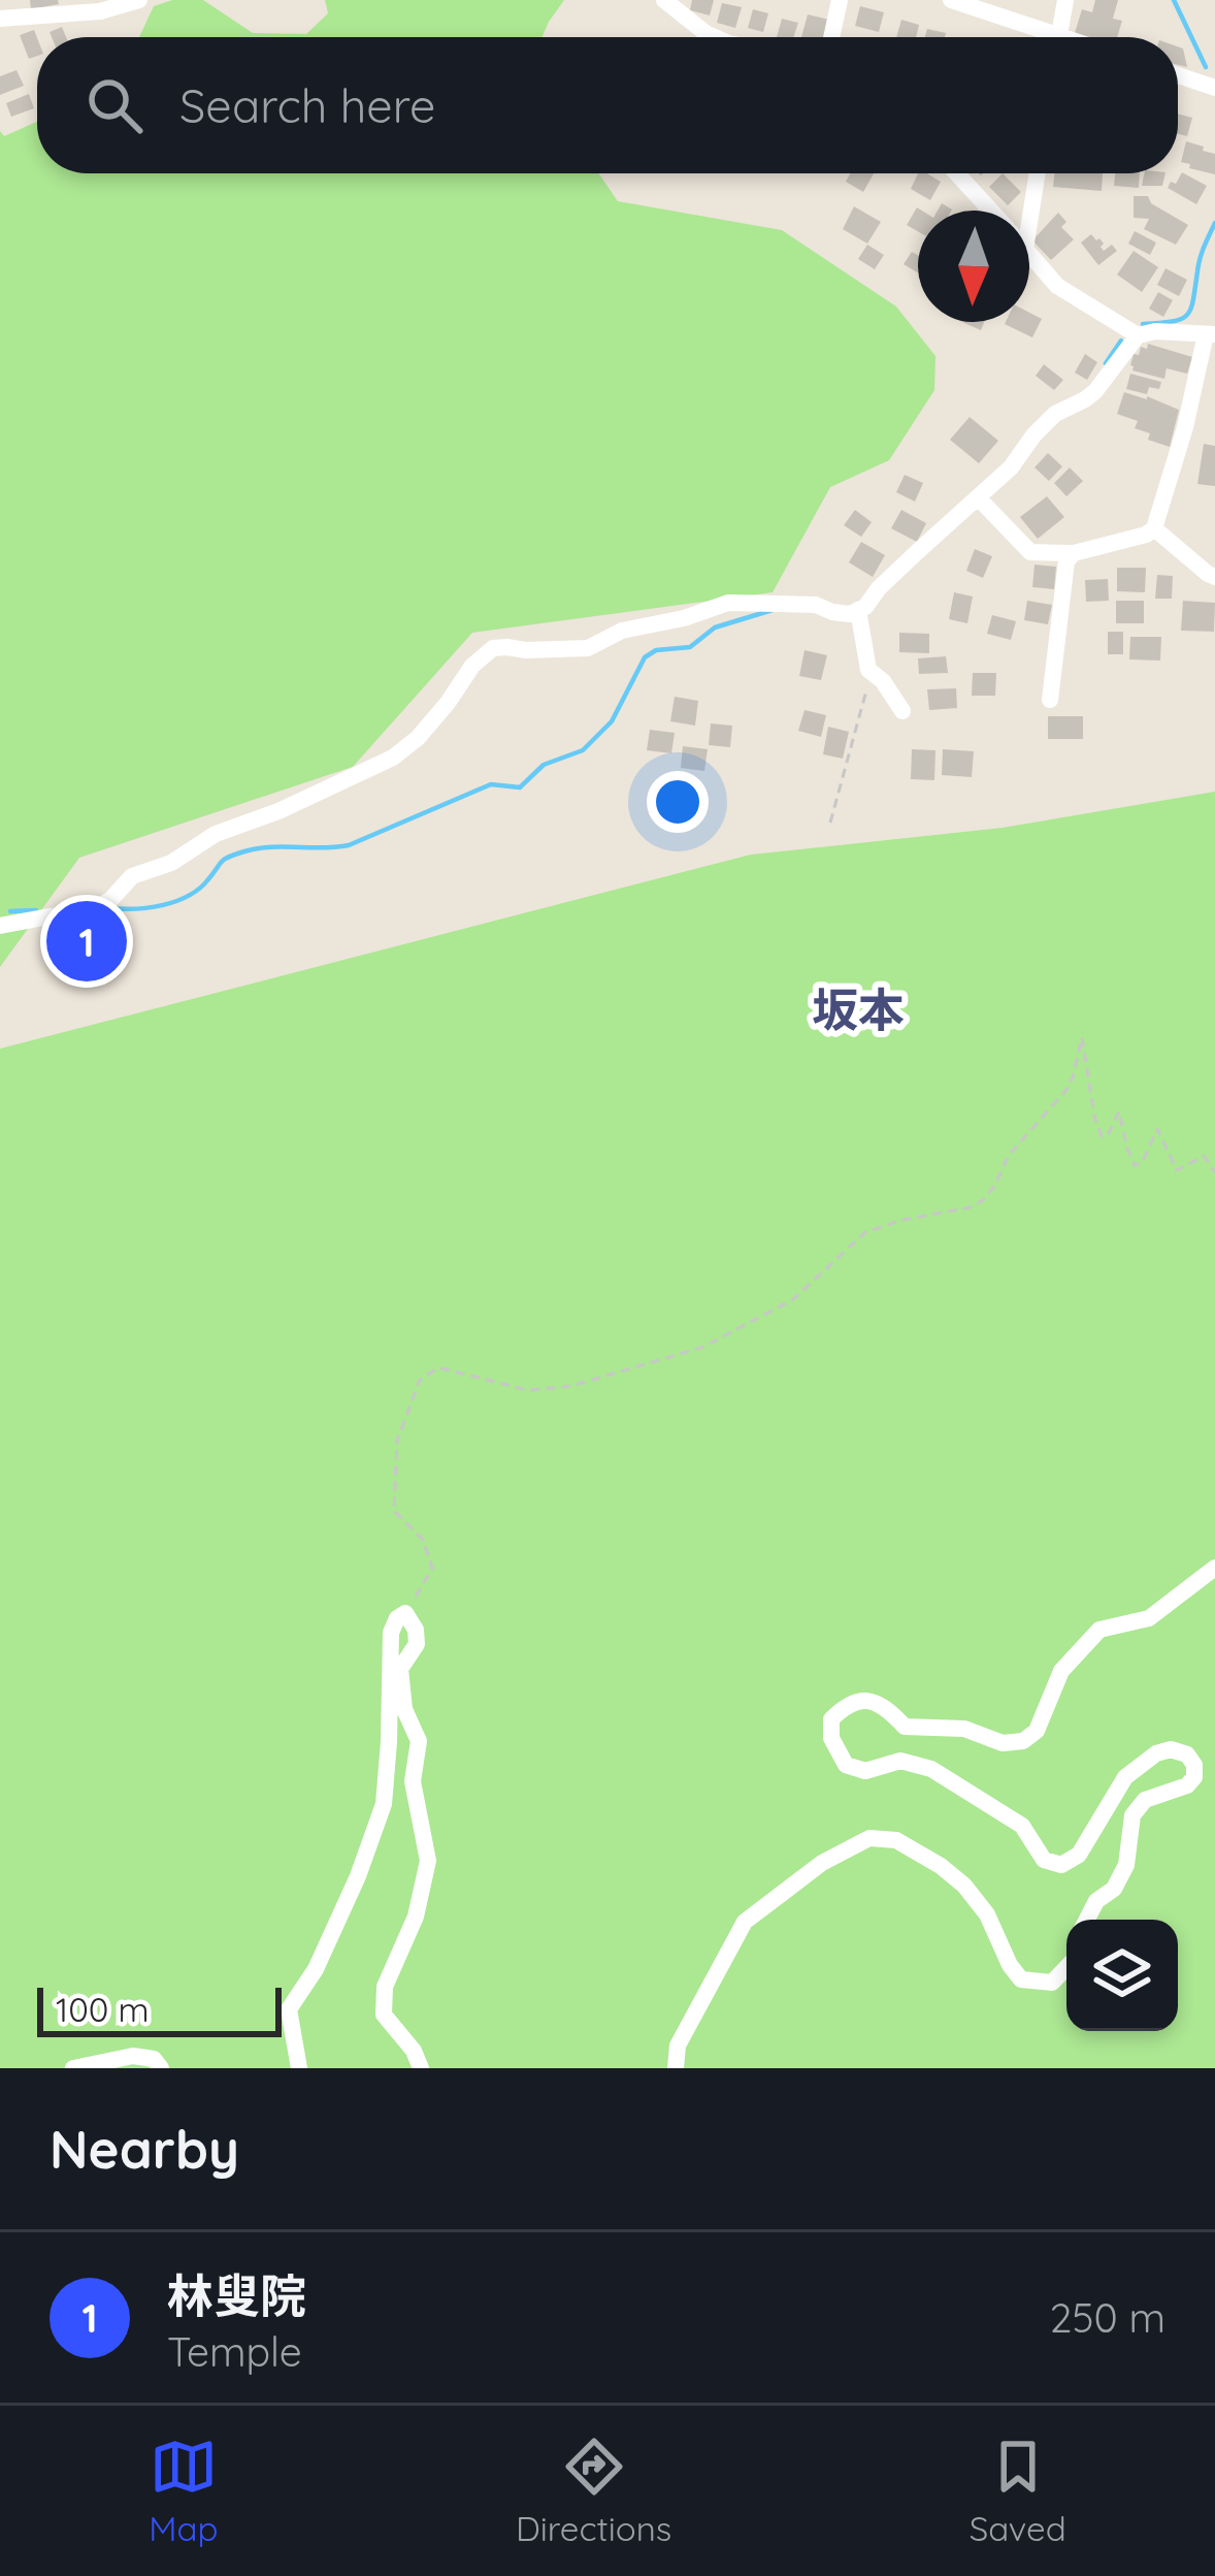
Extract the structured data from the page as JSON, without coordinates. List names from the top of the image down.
{
  "districts": ["坂本"],
  "scale_bar": "100 m",
  "north": "bottom",
  "page": {
    "search": "Search here",
    "pins": "1",
    "scale": "100 m",
    "heading": "Nearby",
    "list": [
      {
        "mark": "1",
        "name": "林叟院",
        "note": "Temple",
        "value": "250 m"
      }
    ],
    "nav": ["Map", "Directions", "Saved"]
  }
}
